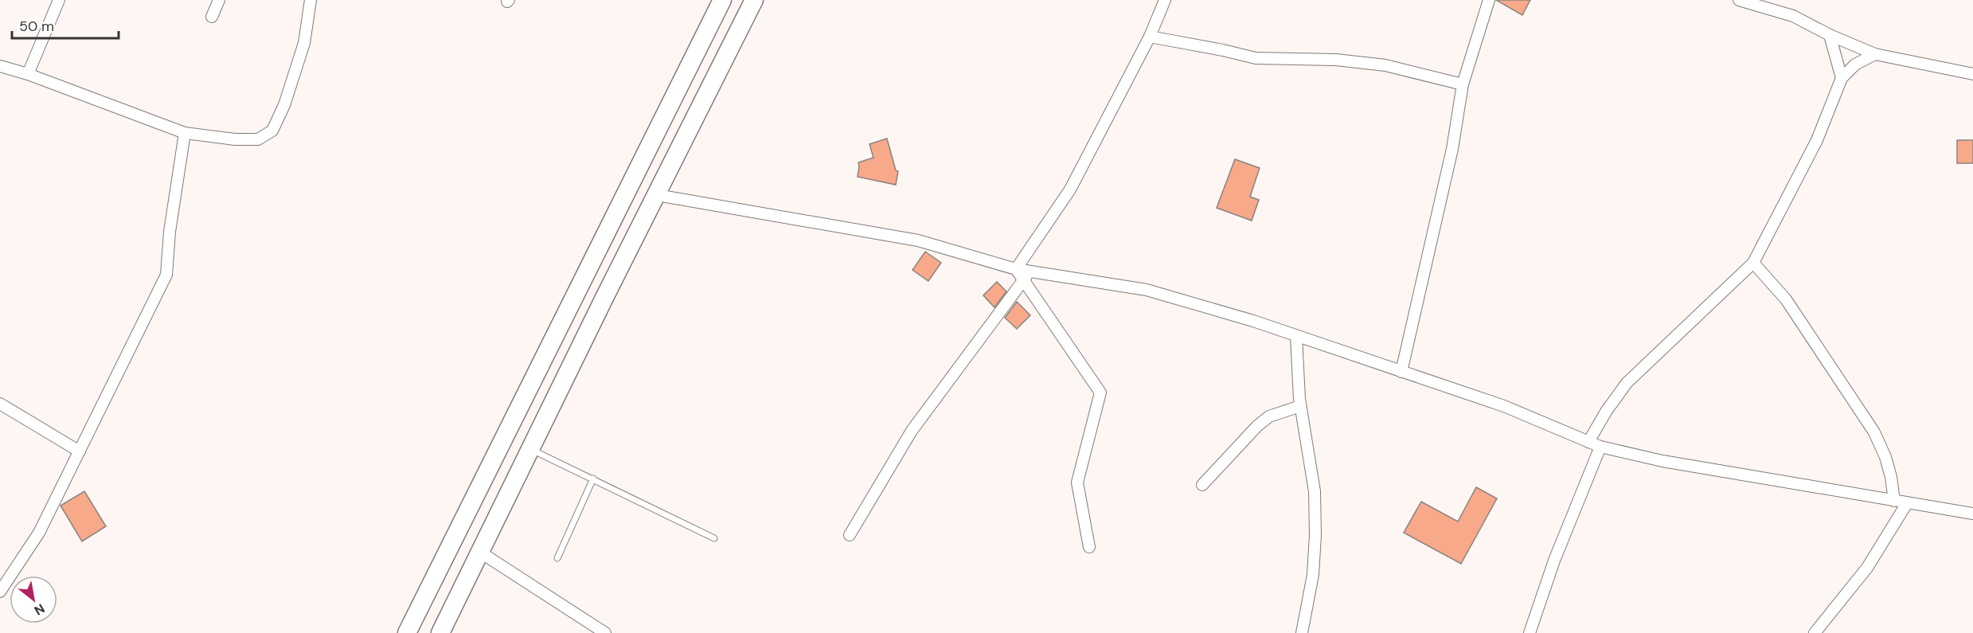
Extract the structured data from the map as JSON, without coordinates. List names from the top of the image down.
{
  "scale_bar": "50 m",
  "north": "bottom right"
}
